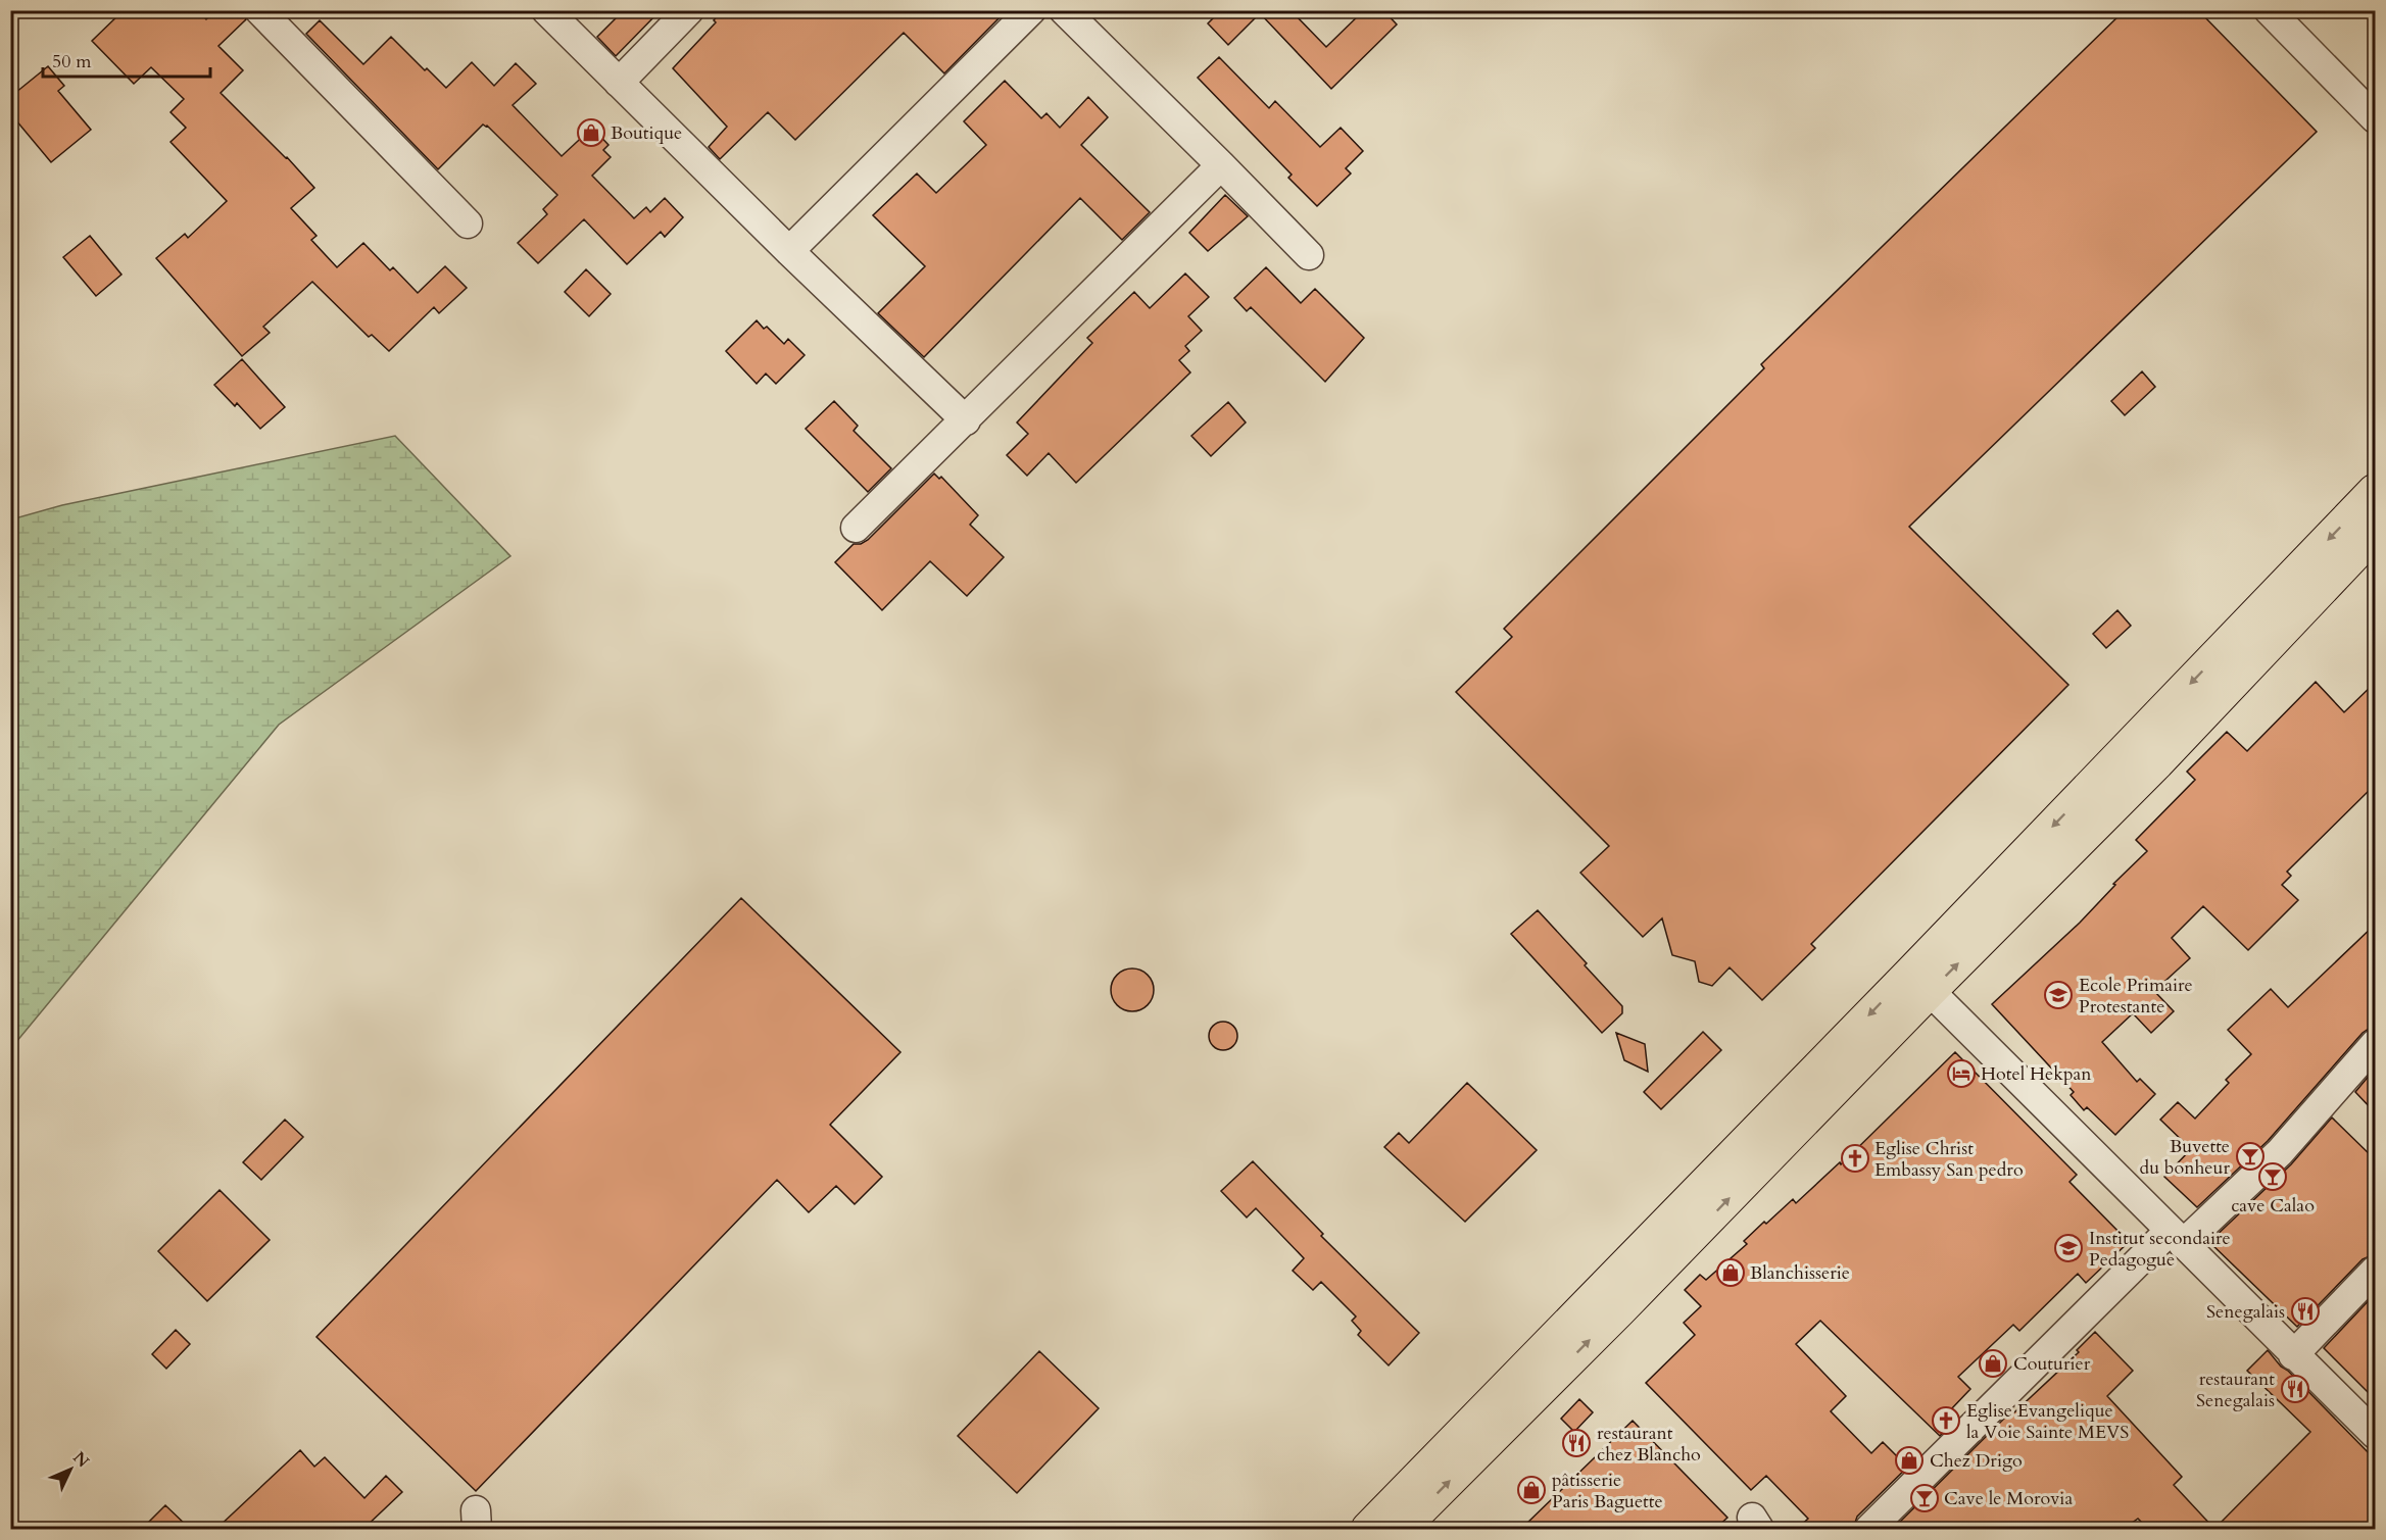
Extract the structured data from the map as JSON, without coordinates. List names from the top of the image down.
{
  "places": {
    "shop": [
      "Boutique",
      "Blanchisserie",
      "Couturier",
      "Chez Drigo",
      "pâtisserie Paris Baguette"
    ],
    "school or university": ["Ecole Primaire Protestante", "Institut secondaire Pedagogue"],
    "hotel": ["Hotel Hekpan"],
    "bar": ["Buvette du bonheur", "cave Calao", "Cave le Morovia"],
    "church": ["Eglise Christ Embassy San pedro", "Eglise Evangelique la Voie Sainte MEVS"],
    "restaurant": ["Senegalais", "restaurant Senegalais", "restaurant chez Blancho"]
  },
  "scale_bar": "50 m",
  "north": "top right"
}
